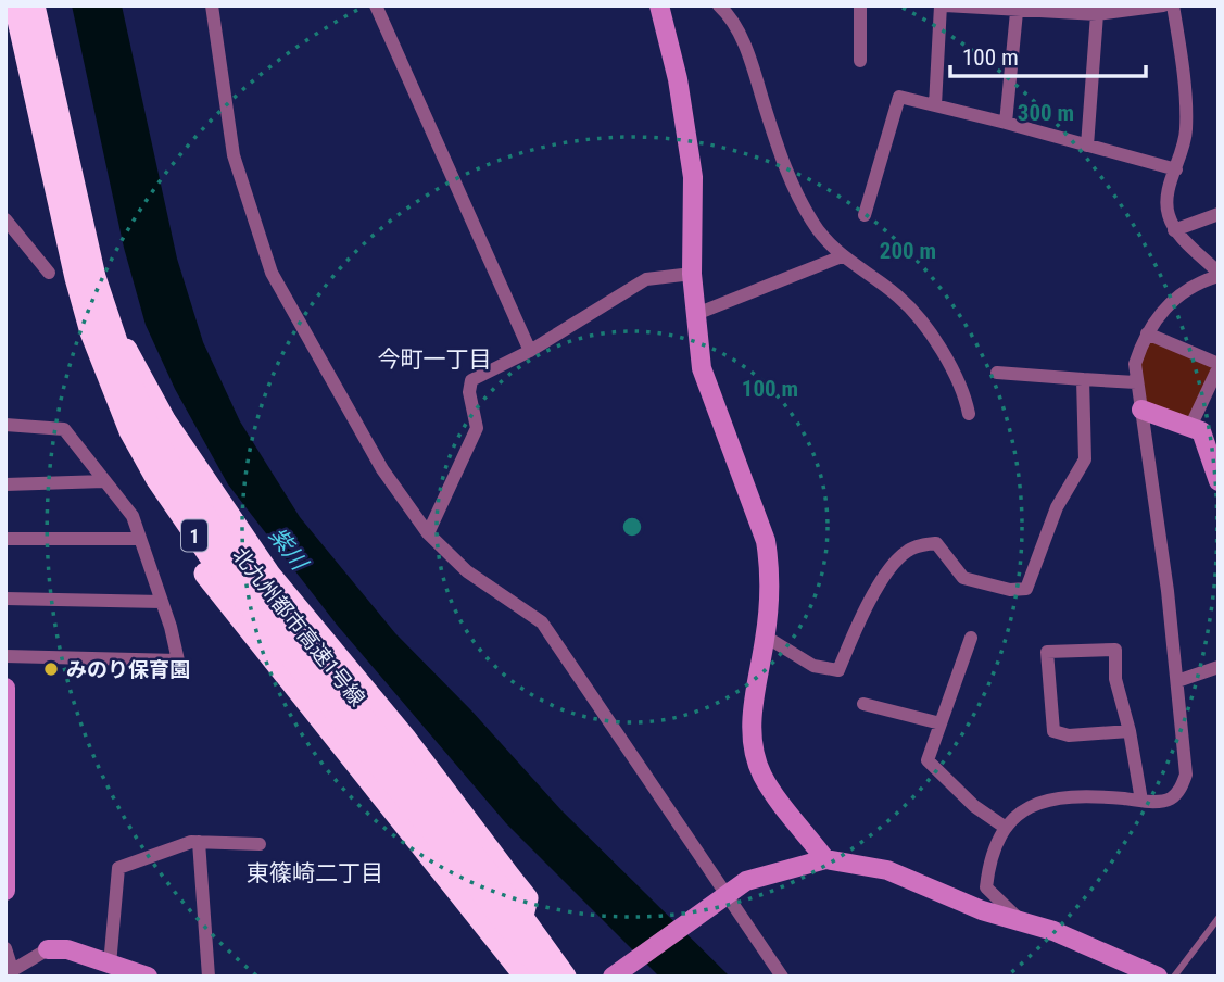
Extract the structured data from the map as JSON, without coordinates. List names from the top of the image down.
{
  "streets": {
    "highway": ["1", "北九州都市高速1号線"]
  },
  "districts": ["今町一丁目", "東篠崎二丁目"],
  "water": ["紫川"],
  "places": ["みのり保育園"],
  "scale_bar": "100 m",
  "rings": ["300 m", "200 m", "100 m"]
}
